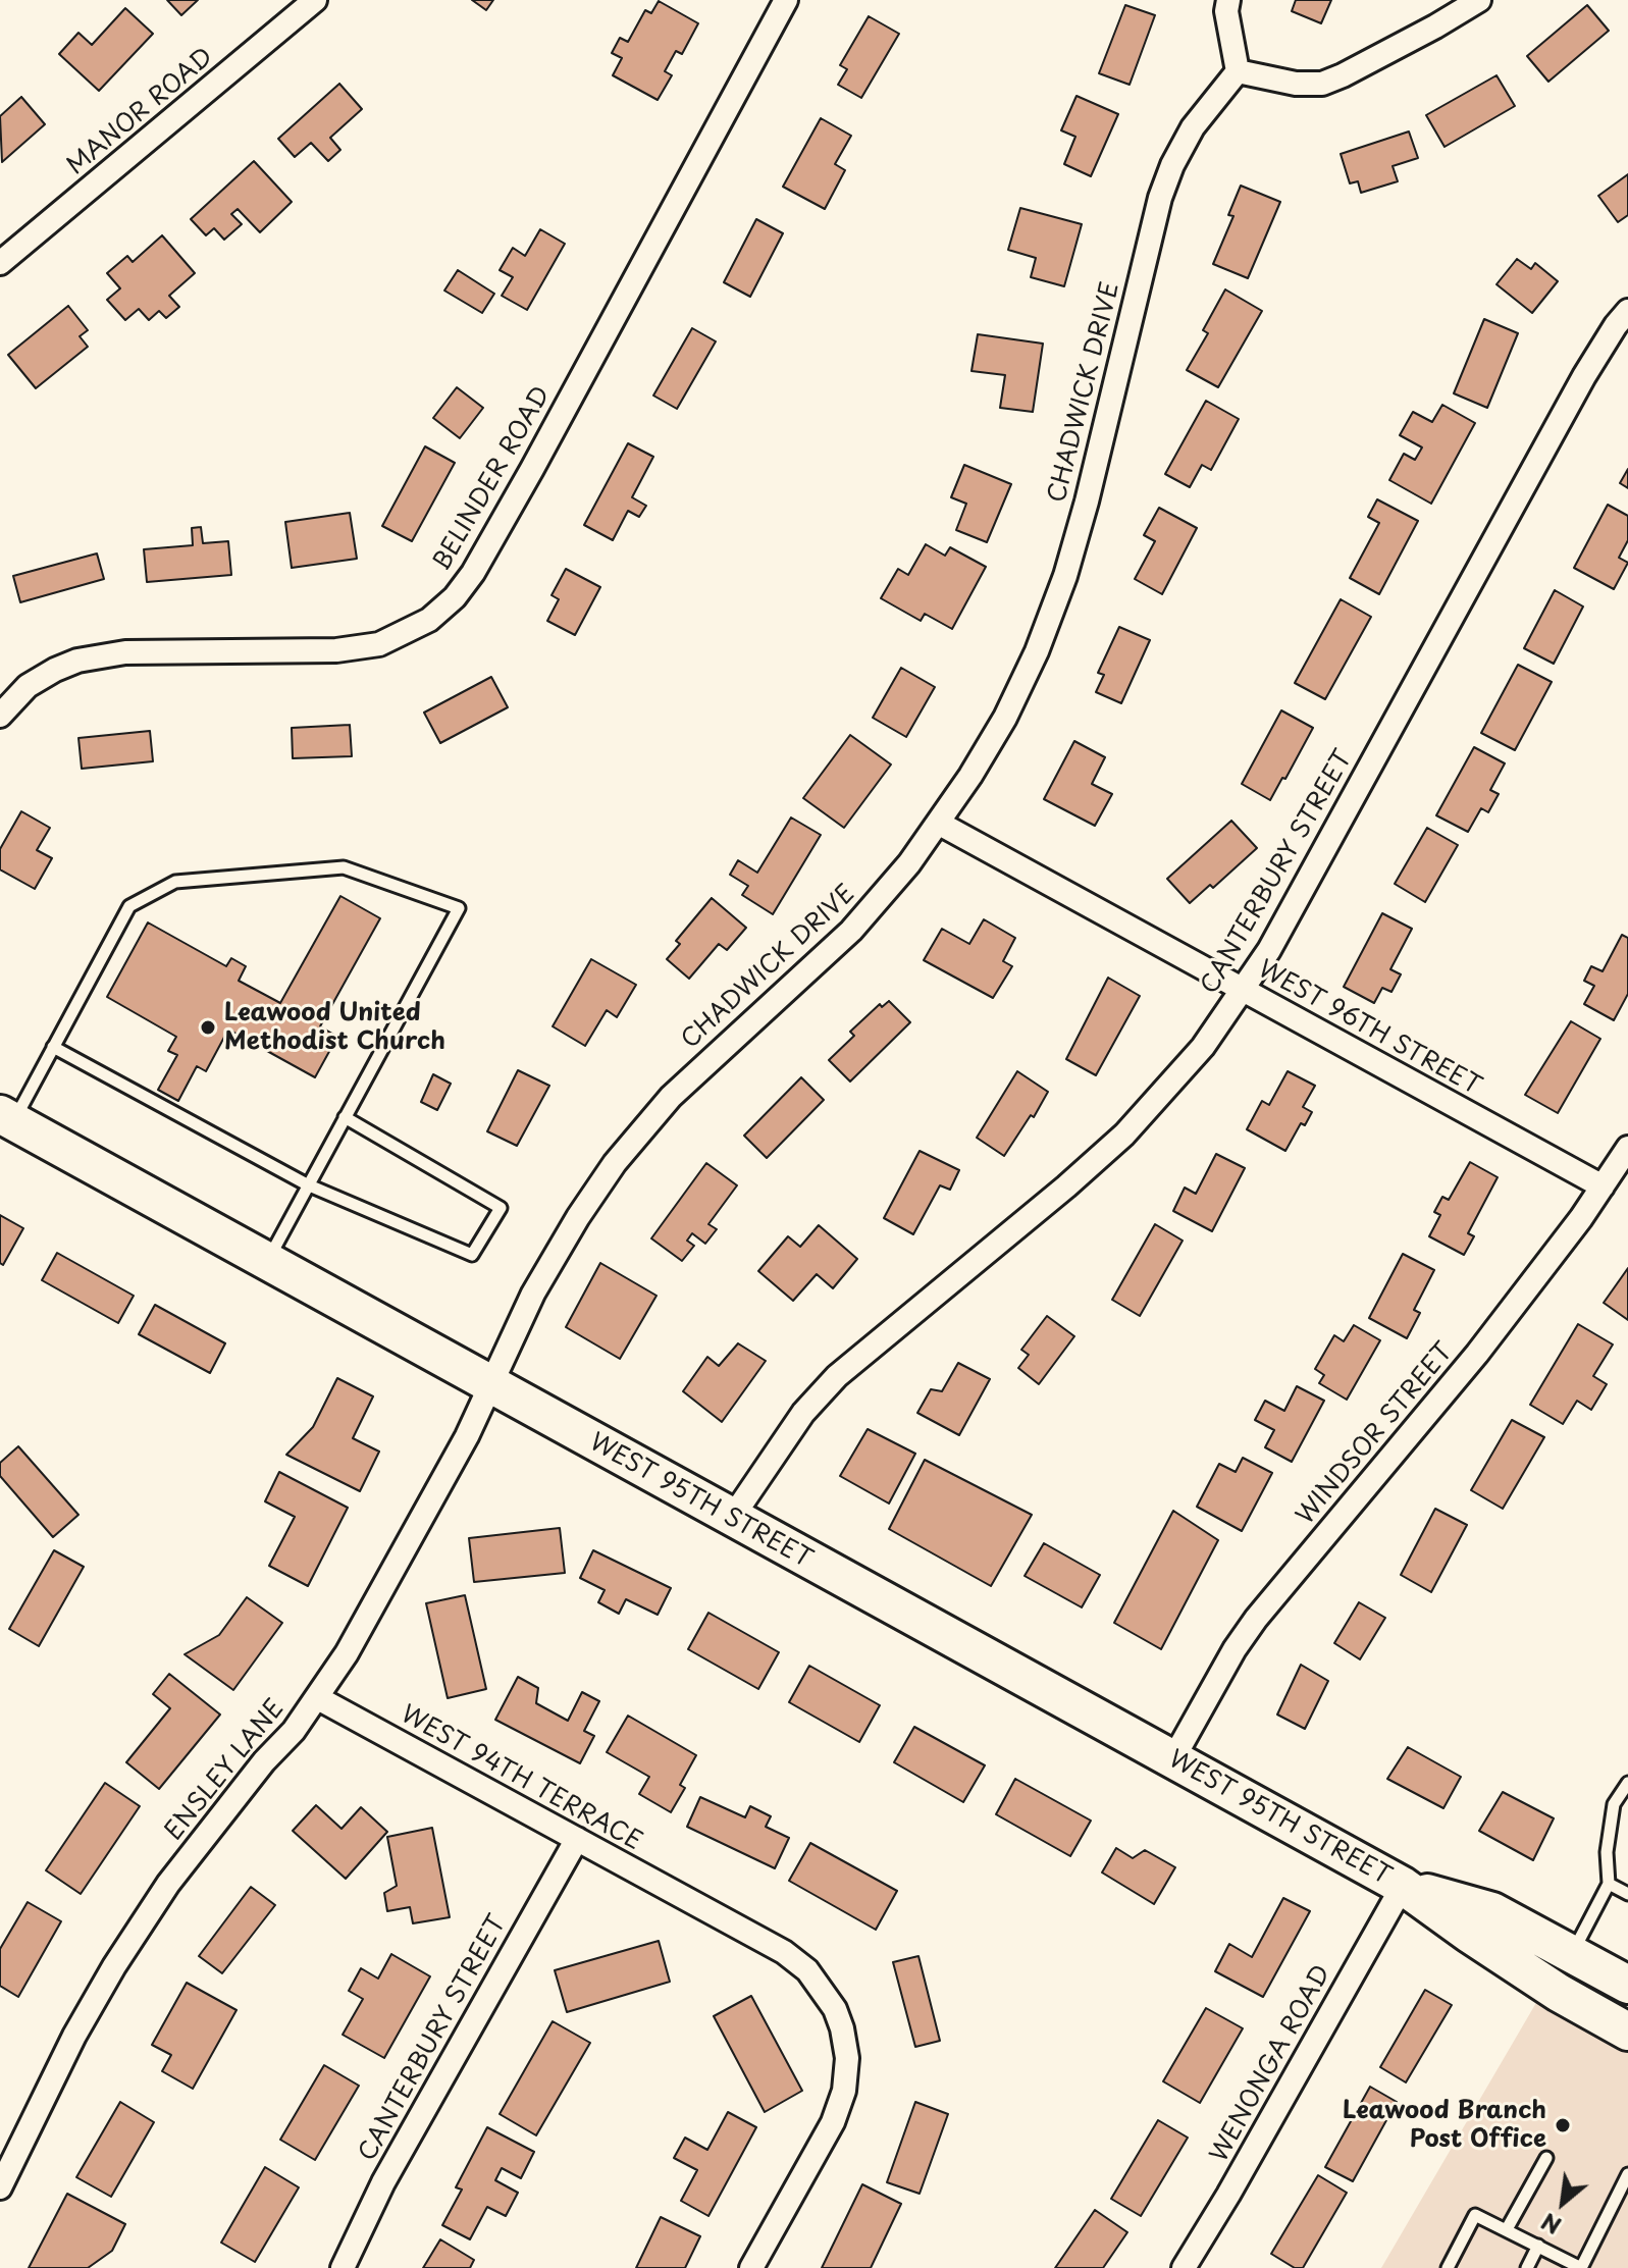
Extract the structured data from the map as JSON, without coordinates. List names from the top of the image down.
{
  "streets": {
    "main road": ["WEST 95TH STREET"],
    "street": [
      "MANOR ROAD",
      "CHADWICK DRIVE",
      "BELINDER ROAD",
      "CANTERBURY STREET",
      "WEST 96TH STREET",
      "WINDSOR STREET",
      "ENSLEY LANE",
      "WEST 94TH TERRACE",
      "WENONGA ROAD"
    ]
  },
  "crossings": [
    ["CHADWICK DRIVE", "WEST 96TH STREET"],
    ["CHADWICK DRIVE", "WEST 95TH STREET"],
    ["CHADWICK DRIVE", "ENSLEY LANE"],
    ["CANTERBURY STREET", "WEST 96TH STREET"],
    ["CANTERBURY STREET", "WEST 95TH STREET"],
    ["CANTERBURY STREET", "WEST 94TH TERRACE"],
    ["WEST 96TH STREET", "WINDSOR STREET"],
    ["WINDSOR STREET", "WEST 95TH STREET"],
    ["WEST 95TH STREET", "ENSLEY LANE"],
    ["WEST 95TH STREET", "WENONGA ROAD"],
    ["ENSLEY LANE", "WEST 94TH TERRACE"]
  ],
  "places": ["Leawood United Methodist Church", "Leawood Branch Post Office"],
  "north": "bottom left"
}
